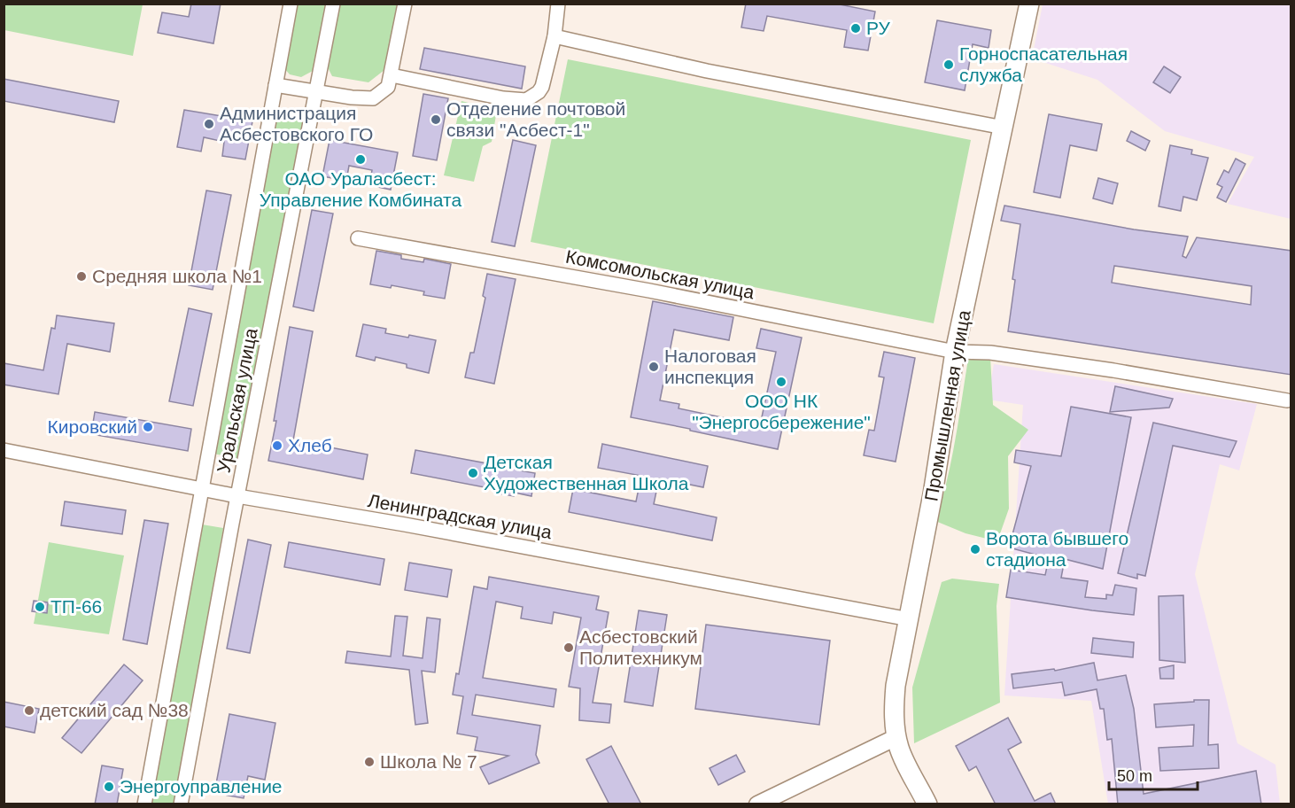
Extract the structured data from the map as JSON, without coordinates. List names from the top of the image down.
{
  "streets": {
    "main road": ["Промышленная улица"],
    "street": ["Комсомольская улица", "Уральская улица", "Ленинградская улица"]
  },
  "crossings": [
    ["Комсомольская улица", "Промышленная улица"],
    ["Уральская улица", "Ленинградская улица"],
    ["Промышленная улица", "Ленинградская улица"]
  ],
  "places": [
    "РУ",
    "Горноспасательная служба",
    "Отделение почтовой связи \"Асбест-1\"",
    "Администрация Асбестовского ГО",
    "ОАО Ураласбест: Управление Комбината",
    "Средняя школа №1",
    "Налоговая инспекция",
    "ООО НК \"Энергосбережение\"",
    "Кировский",
    "Хлеб",
    "Детская Художественная Школа",
    "Ворота бывшего стадиона",
    "ТП-66",
    "Асбестовский Политехникум",
    "детский сад №38",
    "Школа № 7",
    "Энергоуправление"
  ],
  "scale_bar": "50 m"
}
